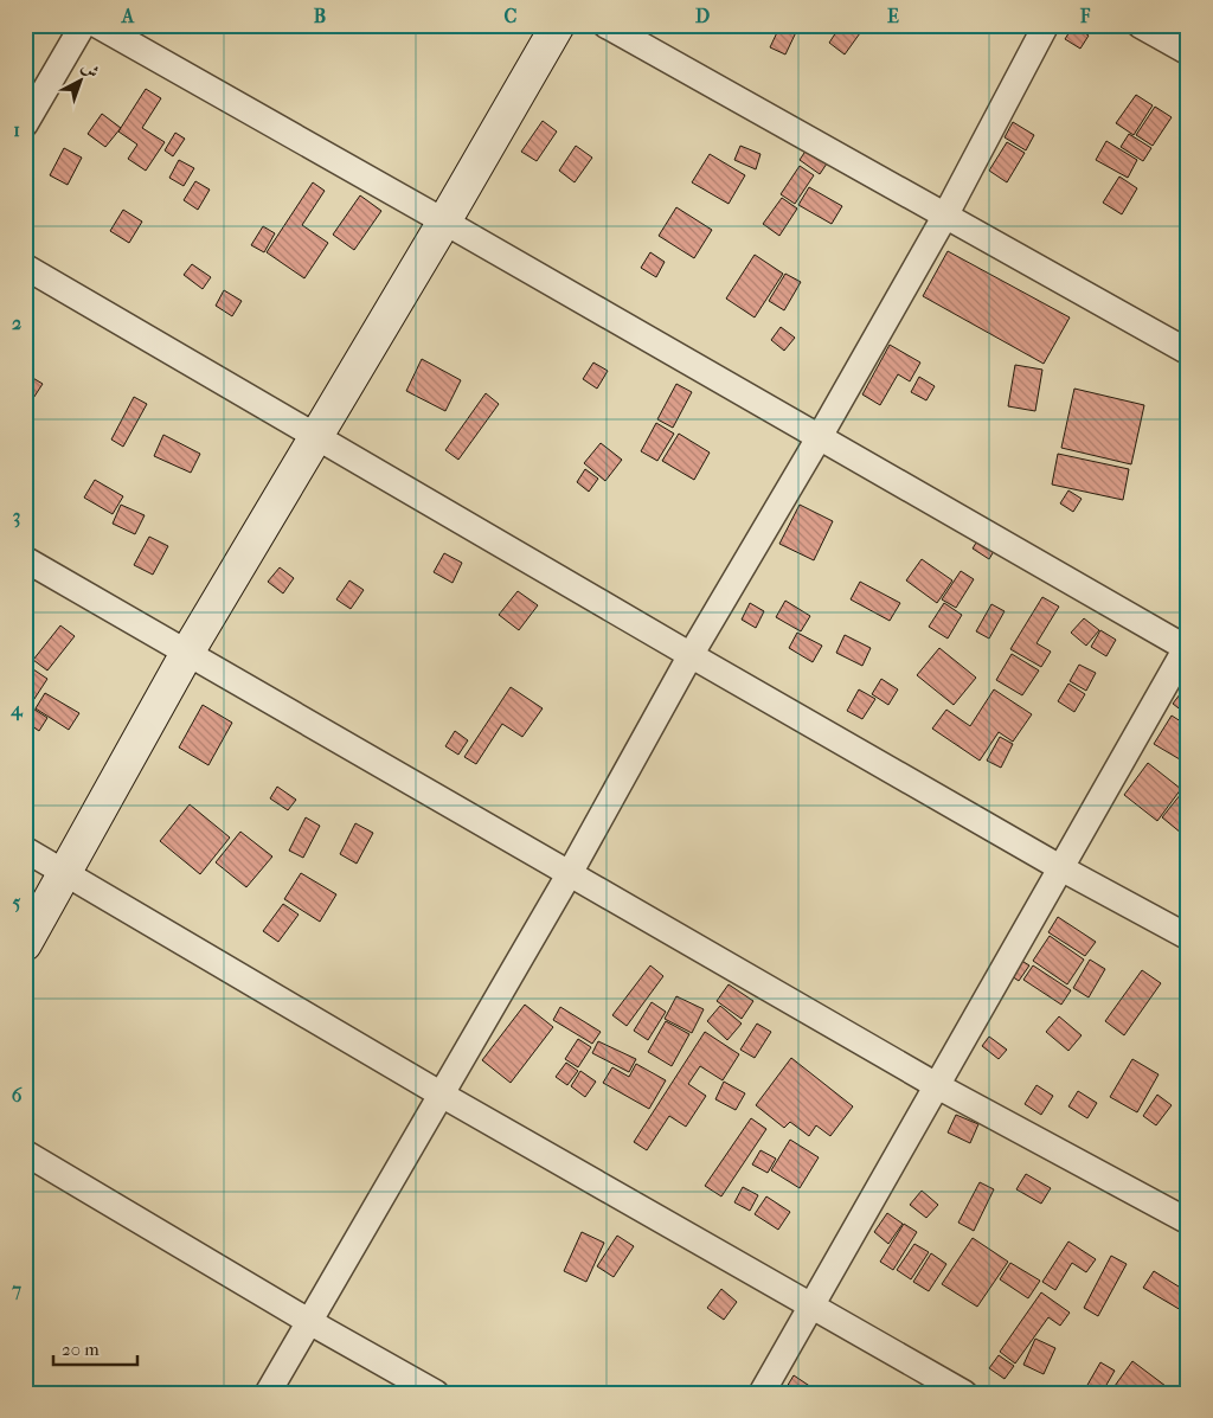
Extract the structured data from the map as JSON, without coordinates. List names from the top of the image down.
{
  "scale_bar": "20 m",
  "north": "top right",
  "grid": {
    "columns": [
      "A",
      "B",
      "C",
      "D",
      "E",
      "F"
    ],
    "rows": [
      "1",
      "2",
      "3",
      "4",
      "5",
      "6",
      "7"
    ]
  }
}
